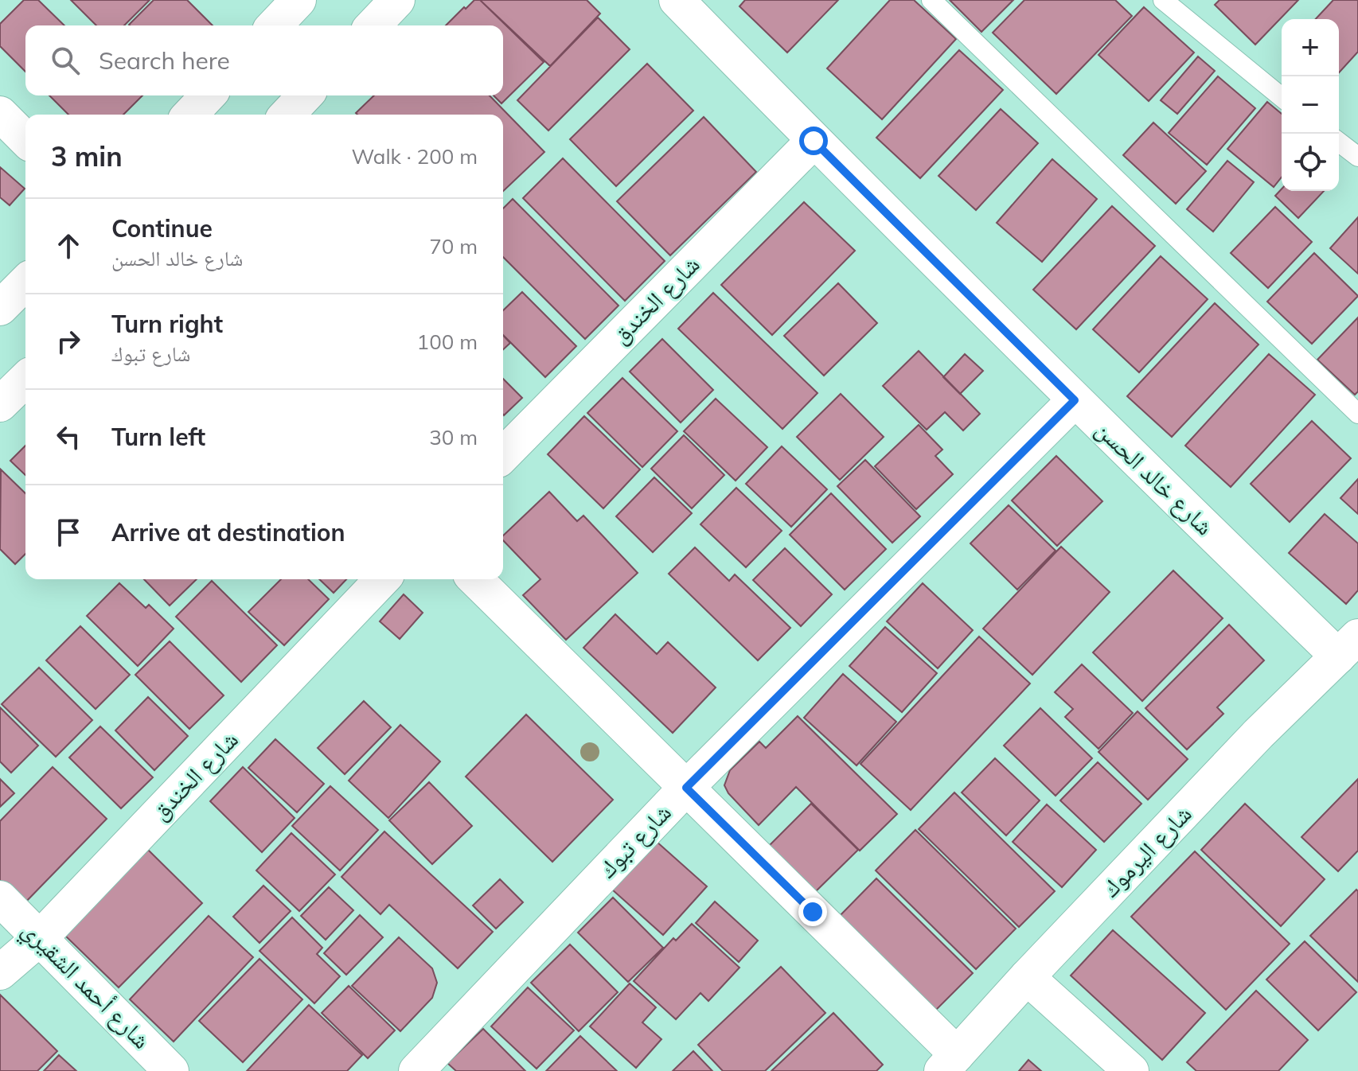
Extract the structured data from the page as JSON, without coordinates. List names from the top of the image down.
{
  "streets": {
    "street": [
      "شارع الخندق",
      "شارع خالد الحسن",
      "شارع تبوك",
      "شارع اليرموك",
      "شارع أحمد الشقيري"
    ]
  },
  "crossings": [
    ["شارع الخندق", "شارع خالد الحسن"],
    ["شارع الخندق", "شارع أحمد الشقيري"],
    ["شارع خالد الحسن", "شارع تبوك"],
    ["شارع خالد الحسن", "شارع اليرموك"]
  ],
  "page": {
    "map_buttons": ["+", "−"],
    "search": "Search here",
    "heading": ["3 min", "Walk · 200 m"],
    "list": [
      ["Continue", "شارع خالد الحسن", "70 m"],
      ["Turn right", "شارع تبوك", "100 m"],
      ["Turn left", "30 m"],
      "Arrive at destination"
    ]
  }
}
